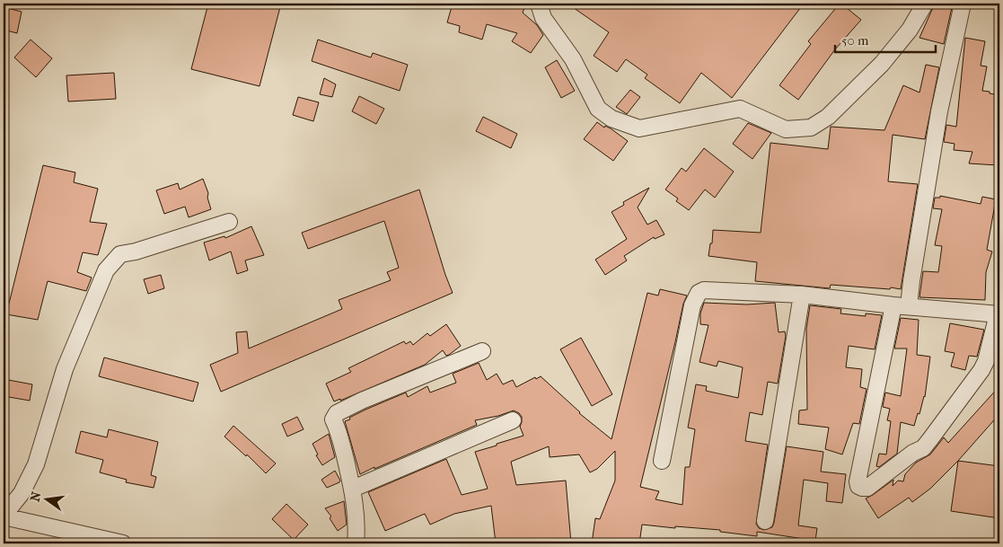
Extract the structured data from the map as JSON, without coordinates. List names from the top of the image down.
{
  "scale_bar": "50 m",
  "north": "left"
}
